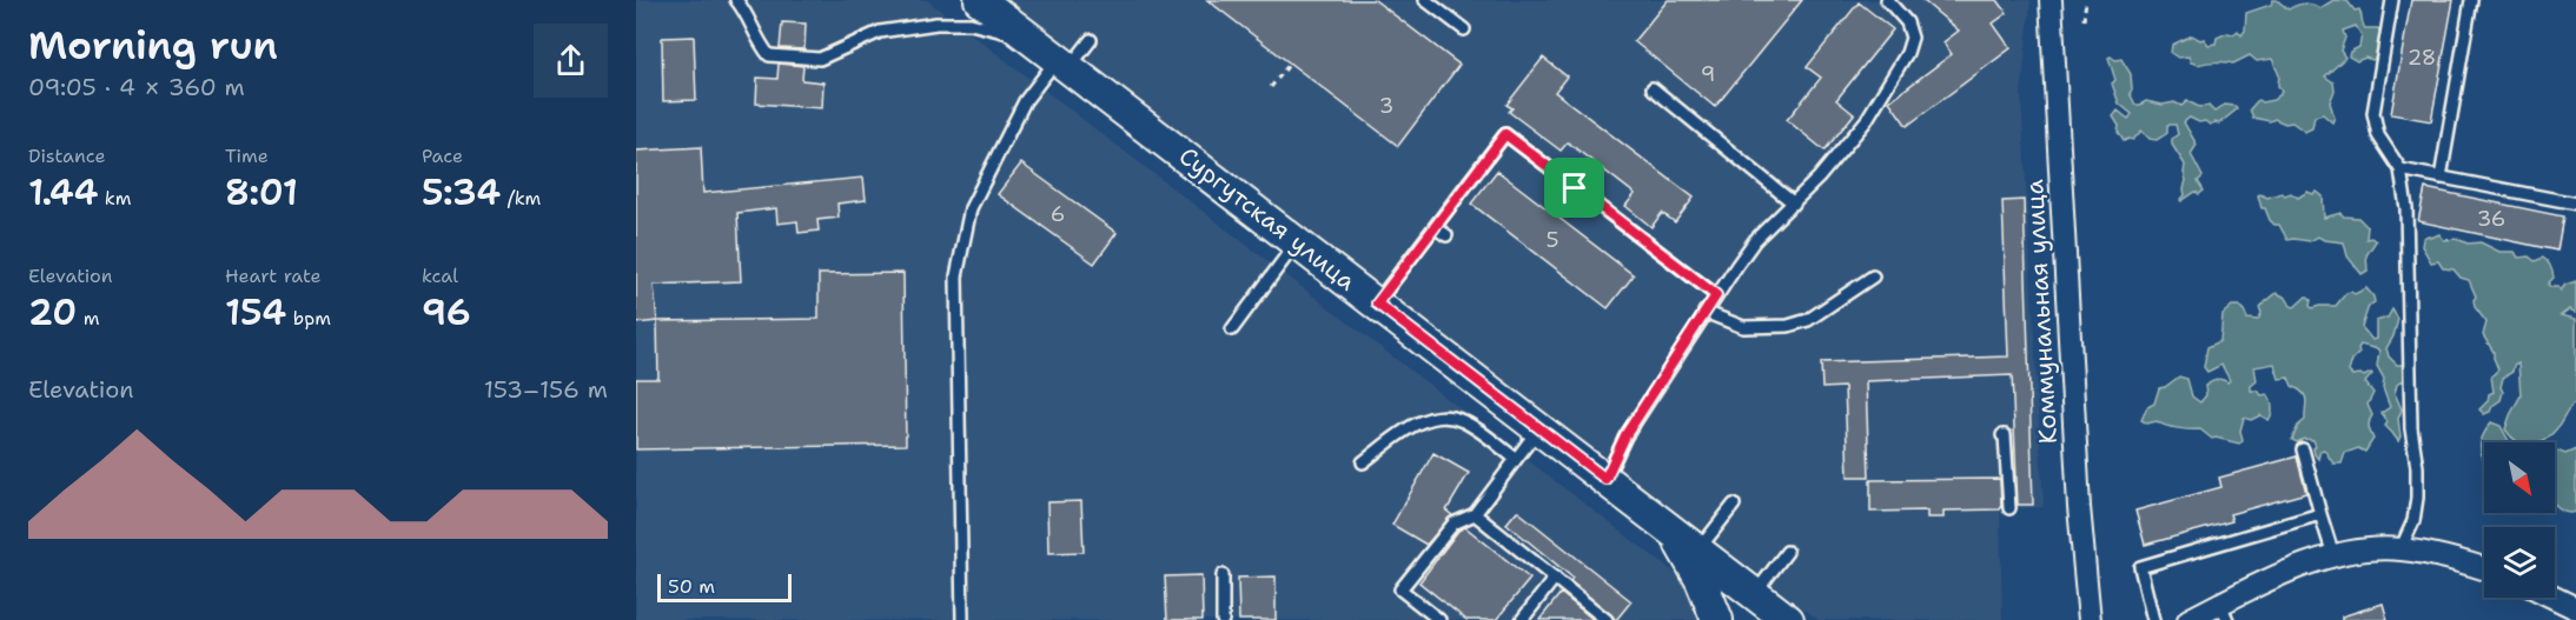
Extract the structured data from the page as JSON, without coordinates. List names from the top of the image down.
{
  "streets": {
    "main road": ["Сургутская улица"],
    "street": ["Коммунальная улица"]
  },
  "house_numbers": [
    "28",
    "9",
    "3",
    "6",
    "36",
    "5"
  ],
  "scale_bar": "50 m",
  "north": "bottom right",
  "page": {
    "heading": ["Morning run", "09:05 · 4 × 360 m"],
    "stats": [
      ["Distance", "1.44 km"],
      ["Time", "8:01"],
      ["Pace", "5:34 /km"],
      ["Elevation", "20 m"],
      ["Heart rate", "154 bpm"],
      ["kcal", "96"]
    ],
    "chart": ["Elevation", "153–156 m"],
    "scale": "50 m"
  }
}
